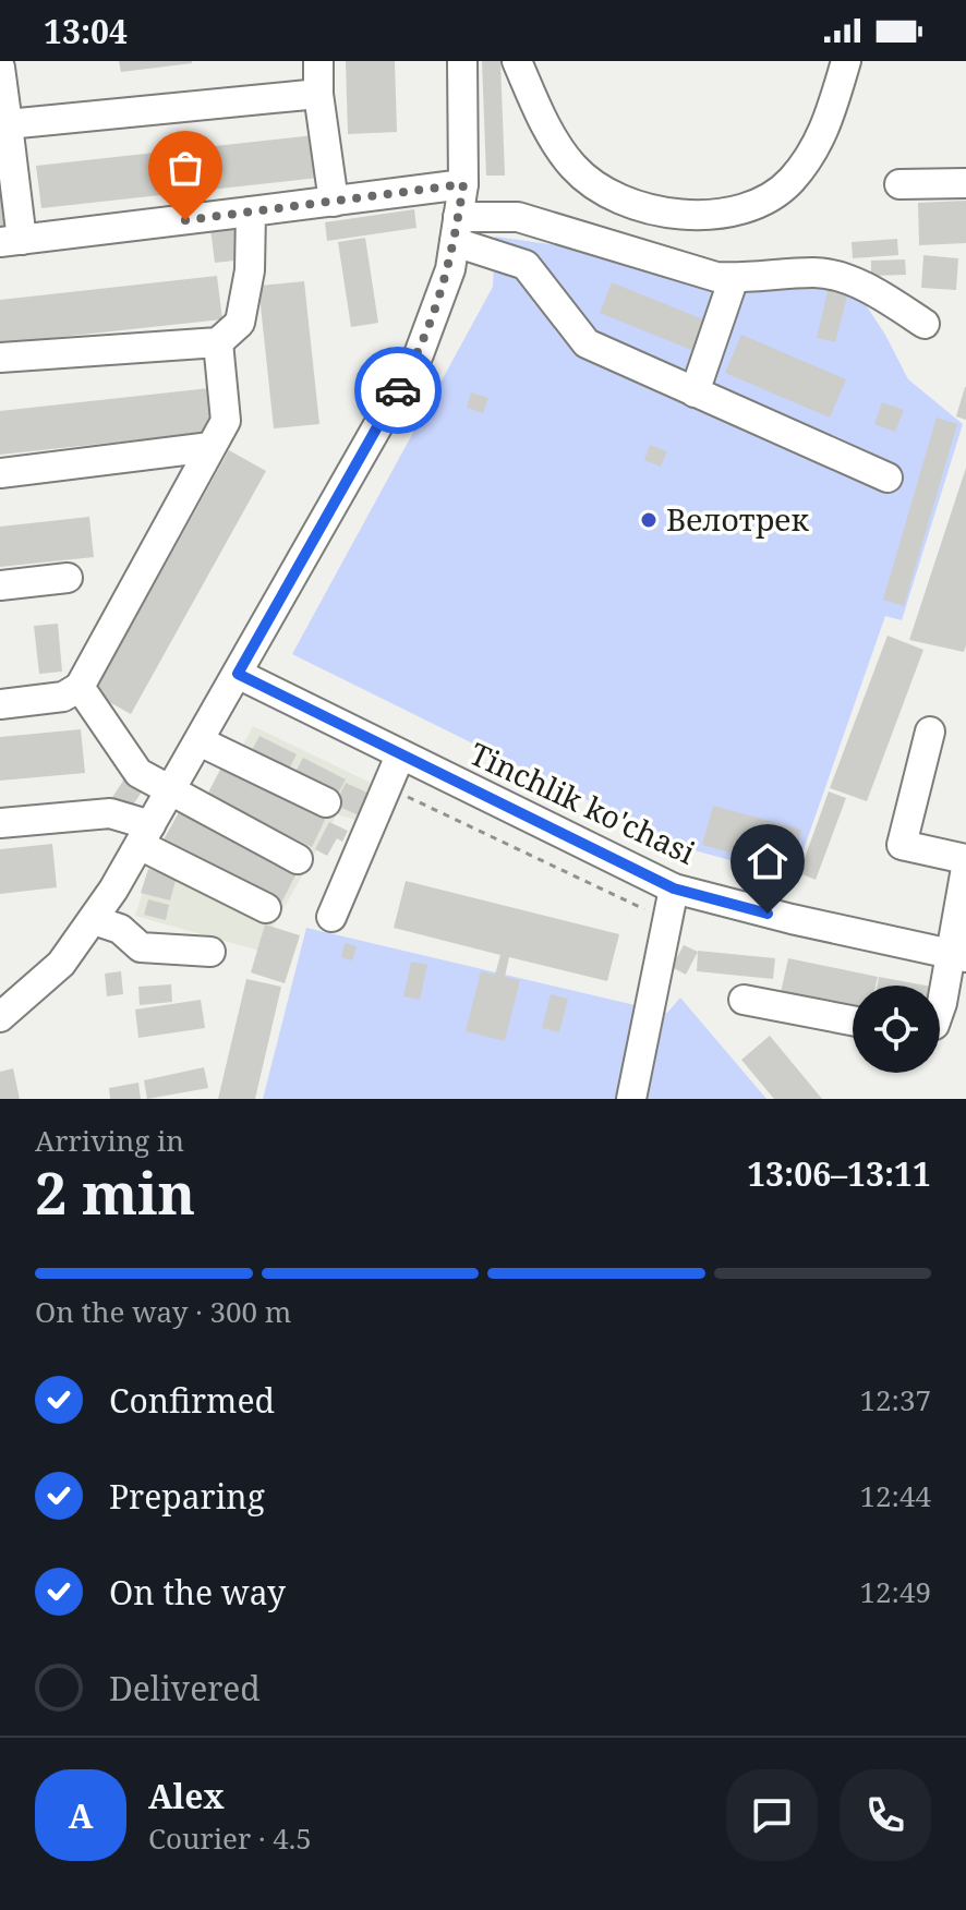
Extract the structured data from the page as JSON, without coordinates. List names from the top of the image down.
{
  "streets": {
    "street": ["Tinchlik ko'chasi"]
  },
  "places": ["Велотрек"],
  "page": {
    "status": "13:04",
    "heading": ["2 min", "Arriving in", "13:06–13:11"],
    "panel": ["Alex", "Courier · 4.5"],
    "bar": "On the way · 300 m",
    "list": [
      ["Confirmed", "12:37"],
      ["Preparing", "12:44"],
      ["On the way", "12:49"],
      "Delivered"
    ],
    "round": "A"
  }
}
